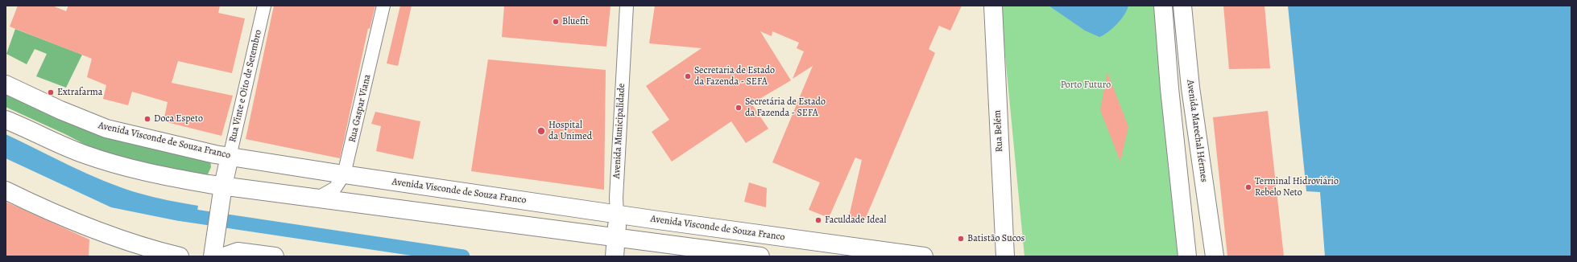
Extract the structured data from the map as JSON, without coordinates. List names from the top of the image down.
{
  "streets": {
    "main road": [
      "Rua Vinte e Oito de Setembro",
      "Avenida Municipalidade",
      "Rua Belém",
      "Avenida Marechal Hérmes",
      "Avenida Visconde de Souza Franco"
    ],
    "street": ["Rua Gaspar Viana"]
  },
  "crossings": [
    ["Rua Vinte e Oito de Setembro", "Avenida Visconde de Souza Franco"],
    ["Rua Gaspar Viana", "Avenida Visconde de Souza Franco"],
    ["Avenida Municipalidade", "Avenida Visconde de Souza Franco"]
  ],
  "parks": ["Porto Futuro"],
  "places": [
    "Bluefit",
    "Secretaria de Estado da Fazenda - SEFA",
    "Extrafarma",
    "Secretária de Estado da Fazenda - SEFA",
    "Doca Espeto",
    "Hospital da Unimed",
    "Terminal Hidroviário Rebelo Neto",
    "Faculdade Ideal",
    "Batistão Sucos"
  ]
}
